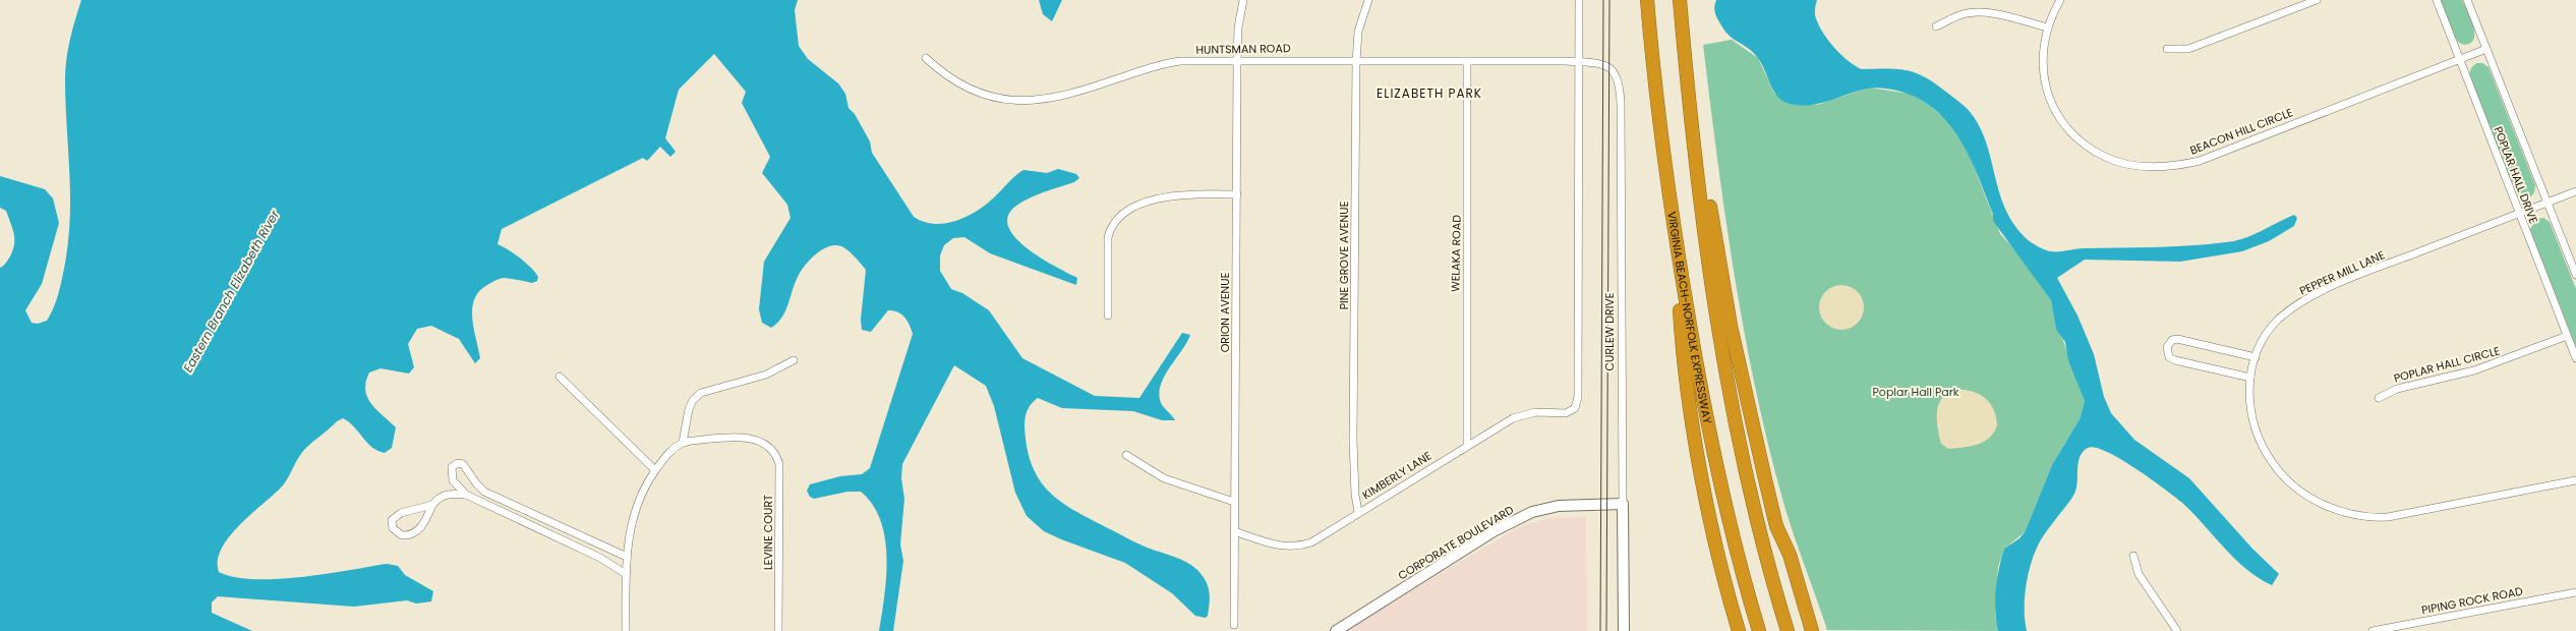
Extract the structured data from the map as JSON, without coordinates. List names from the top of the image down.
{
  "streets": {
    "highway": ["VIRGINIA BEACH-NORFOLK EXPRESSWAY"],
    "street": [
      "HUNTSMAN ROAD",
      "BEACON HILL CIRCLE",
      "POPLAR HALL DRIVE",
      "WELAKA ROAD",
      "PINE GROVE AVENUE",
      "PEPPER MILL LANE",
      "ORION AVENUE",
      "CURLEW DRIVE",
      "POPLAR HALL CIRCLE",
      "KIMBERLY LANE",
      "LEVINE COURT",
      "CORPORATE BOULEVARD",
      "PIPING ROCK ROAD"
    ]
  },
  "crossings": [
    ["HUNTSMAN ROAD", "WELAKA ROAD"],
    ["HUNTSMAN ROAD", "PINE GROVE AVENUE"],
    ["HUNTSMAN ROAD", "ORION AVENUE"],
    ["HUNTSMAN ROAD", "CURLEW DRIVE"],
    ["HUNTSMAN ROAD", "KIMBERLY LANE"],
    ["BEACON HILL CIRCLE", "POPLAR HALL DRIVE"],
    ["POPLAR HALL DRIVE", "PEPPER MILL LANE"],
    ["POPLAR HALL DRIVE", "POPLAR HALL CIRCLE"],
    ["WELAKA ROAD", "KIMBERLY LANE"],
    ["PINE GROVE AVENUE", "KIMBERLY LANE"],
    ["ORION AVENUE", "KIMBERLY LANE"],
    ["CURLEW DRIVE", "KIMBERLY LANE"],
    ["CURLEW DRIVE", "CORPORATE BOULEVARD"]
  ],
  "districts": ["ELIZABETH PARK"],
  "water": ["Eastern Branch Elizabeth River"],
  "parks": ["Poplar Hall Park"]
}
